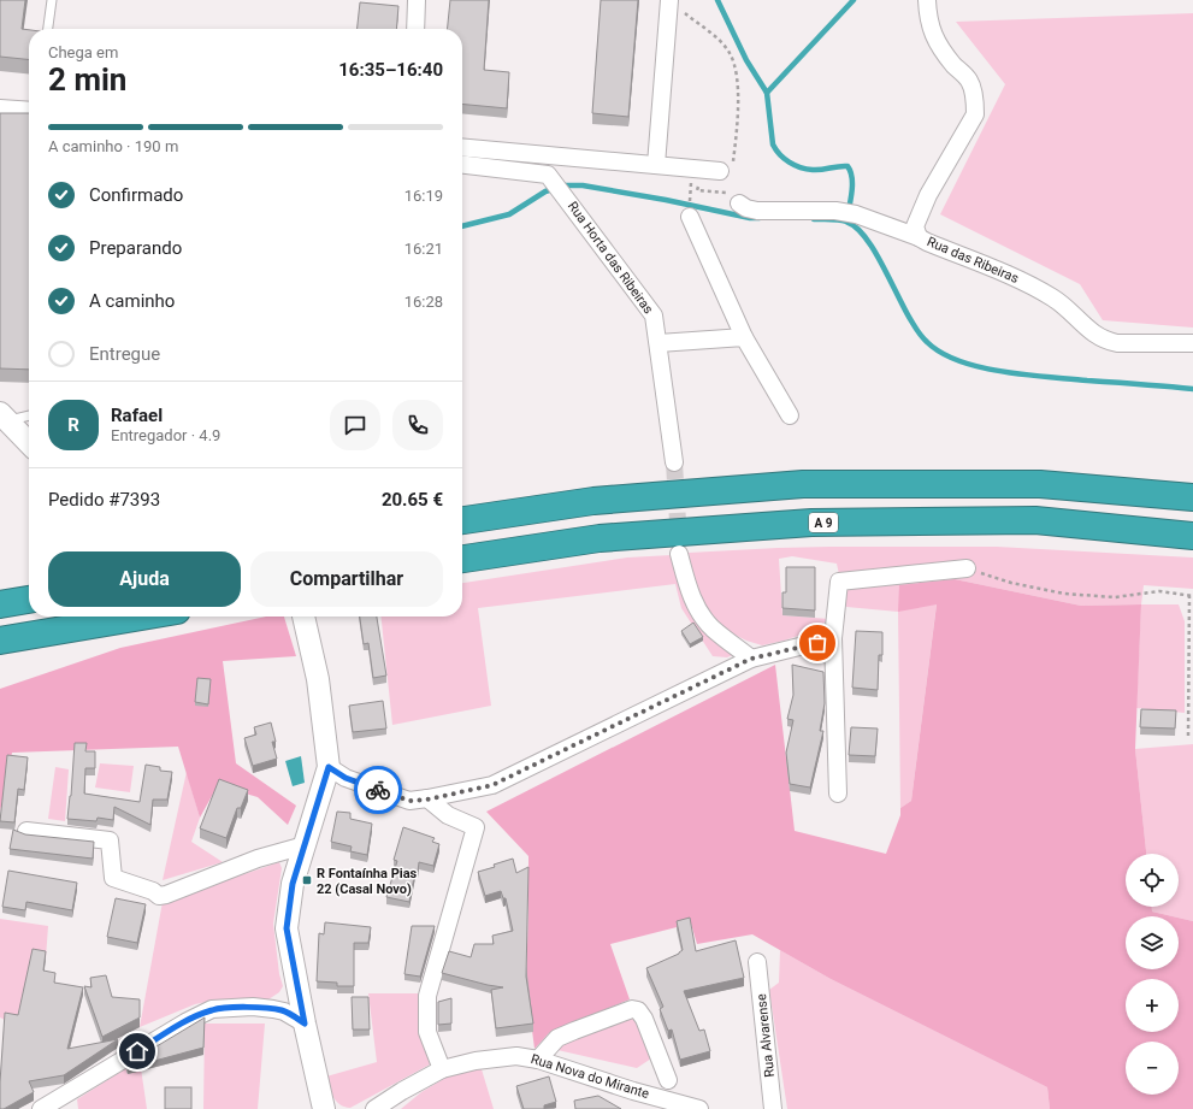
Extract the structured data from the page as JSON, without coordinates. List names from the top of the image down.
{
  "streets": {
    "highway": ["A 9"],
    "street": [
      "Rua Horta das Ribeiras",
      "Rua das Ribeiras",
      "Rua Alvarense",
      "Rua Nova do Mirante"
    ]
  },
  "places": {
    "transit": ["R Fontaínha Pias 22 (Casal Novo)"]
  },
  "page": {
    "heading": ["2 min", "Chega em", "16:35–16:40"],
    "panel": [
      "Rafael",
      "Entregador · 4.9",
      "Pedido #7393",
      "20.65 €"
    ],
    "bar": "A caminho · 190 m",
    "list": [
      ["Confirmado", "16:19"],
      ["Preparando", "16:21"],
      ["A caminho", "16:28"],
      "Entregue"
    ],
    "round": "R",
    "buttons": ["Ajuda", "Compartilhar"],
    "map_buttons": ["+", "−"]
  }
}
